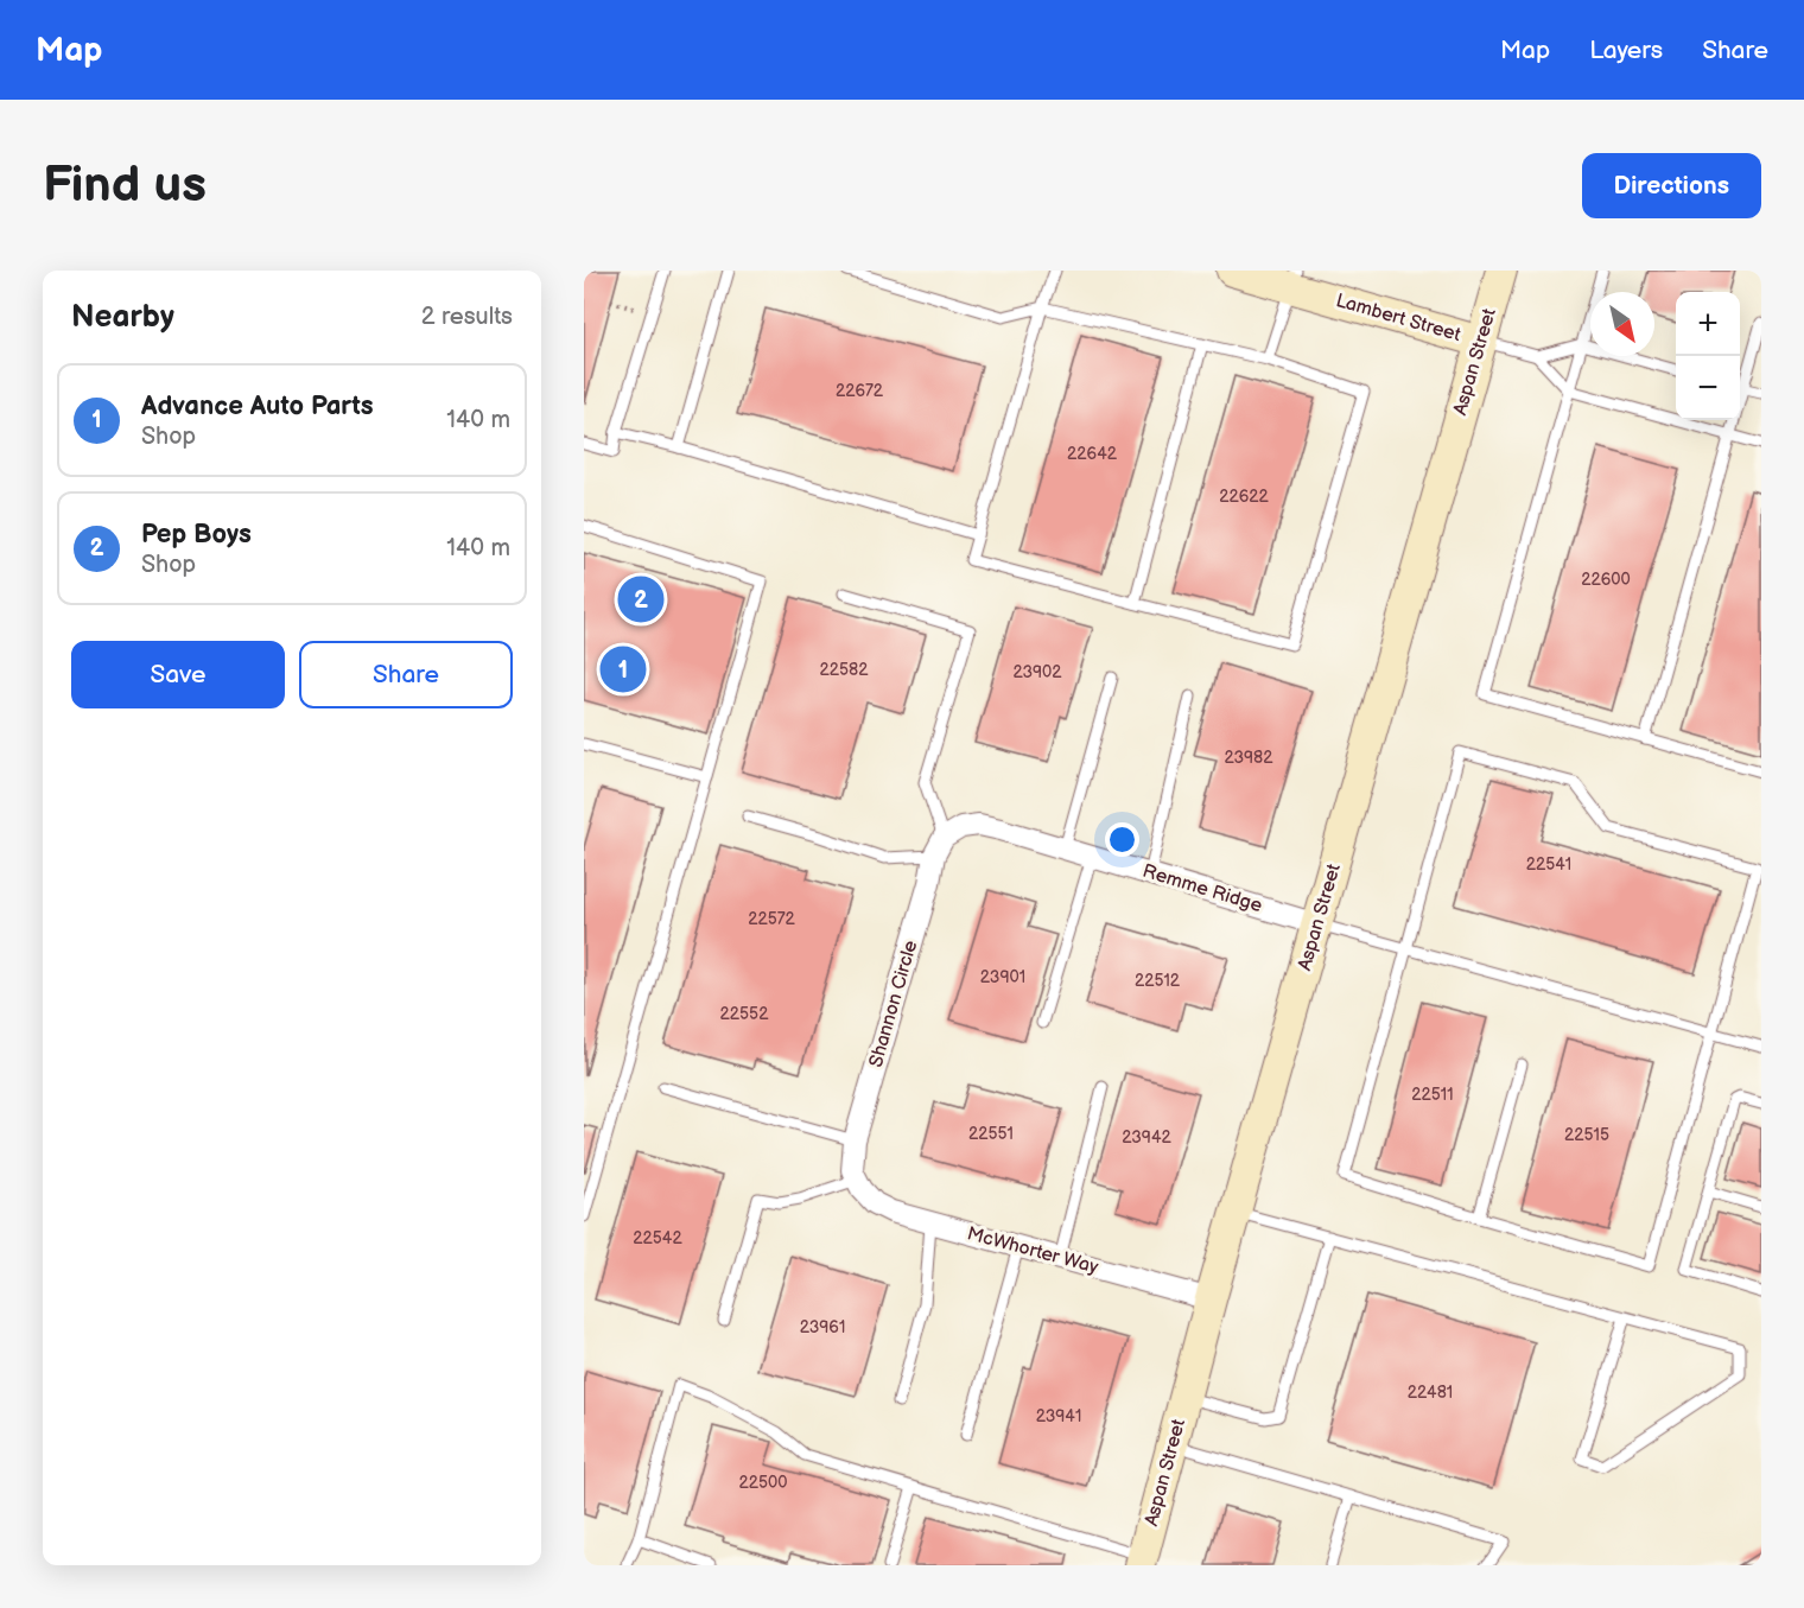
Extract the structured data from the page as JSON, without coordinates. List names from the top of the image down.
{
  "streets": {
    "street": [
      "Lambert Street",
      "Aspan Street",
      "Remme Ridge",
      "Shannon Circle",
      "McWhorter Way"
    ]
  },
  "crossings": [
    ["Lambert Street", "Aspan Street"],
    ["Aspan Street", "Remme Ridge"],
    ["Aspan Street", "McWhorter Way"],
    ["Remme Ridge", "Shannon Circle"],
    ["Shannon Circle", "McWhorter Way"]
  ],
  "house_numbers": [
    "22672",
    "22642",
    "22622",
    "22600",
    "22582",
    "23902",
    "23982",
    "22541",
    "22572",
    "23901",
    "22512",
    "22552",
    "22511",
    "22551",
    "22515",
    "23942",
    "22542",
    "23961",
    "22481",
    "23941",
    "22500"
  ],
  "north": "bottom right",
  "page": {
    "header": "Map",
    "nav": ["Map", "Layers", "Share"],
    "buttons": [
      "Directions",
      ["Save", "Share"]
    ],
    "title": "Find us",
    "heading": ["Nearby", "2 results"],
    "map_buttons": ["+", "−"],
    "list": [
      {
        "mark": "1",
        "name": "Advance Auto Parts",
        "note": "Shop",
        "value": "140 m"
      },
      {
        "mark": "2",
        "name": "Pep Boys",
        "note": "Shop",
        "value": "140 m"
      }
    ],
    "pins": ["2", "1"]
  }
}
